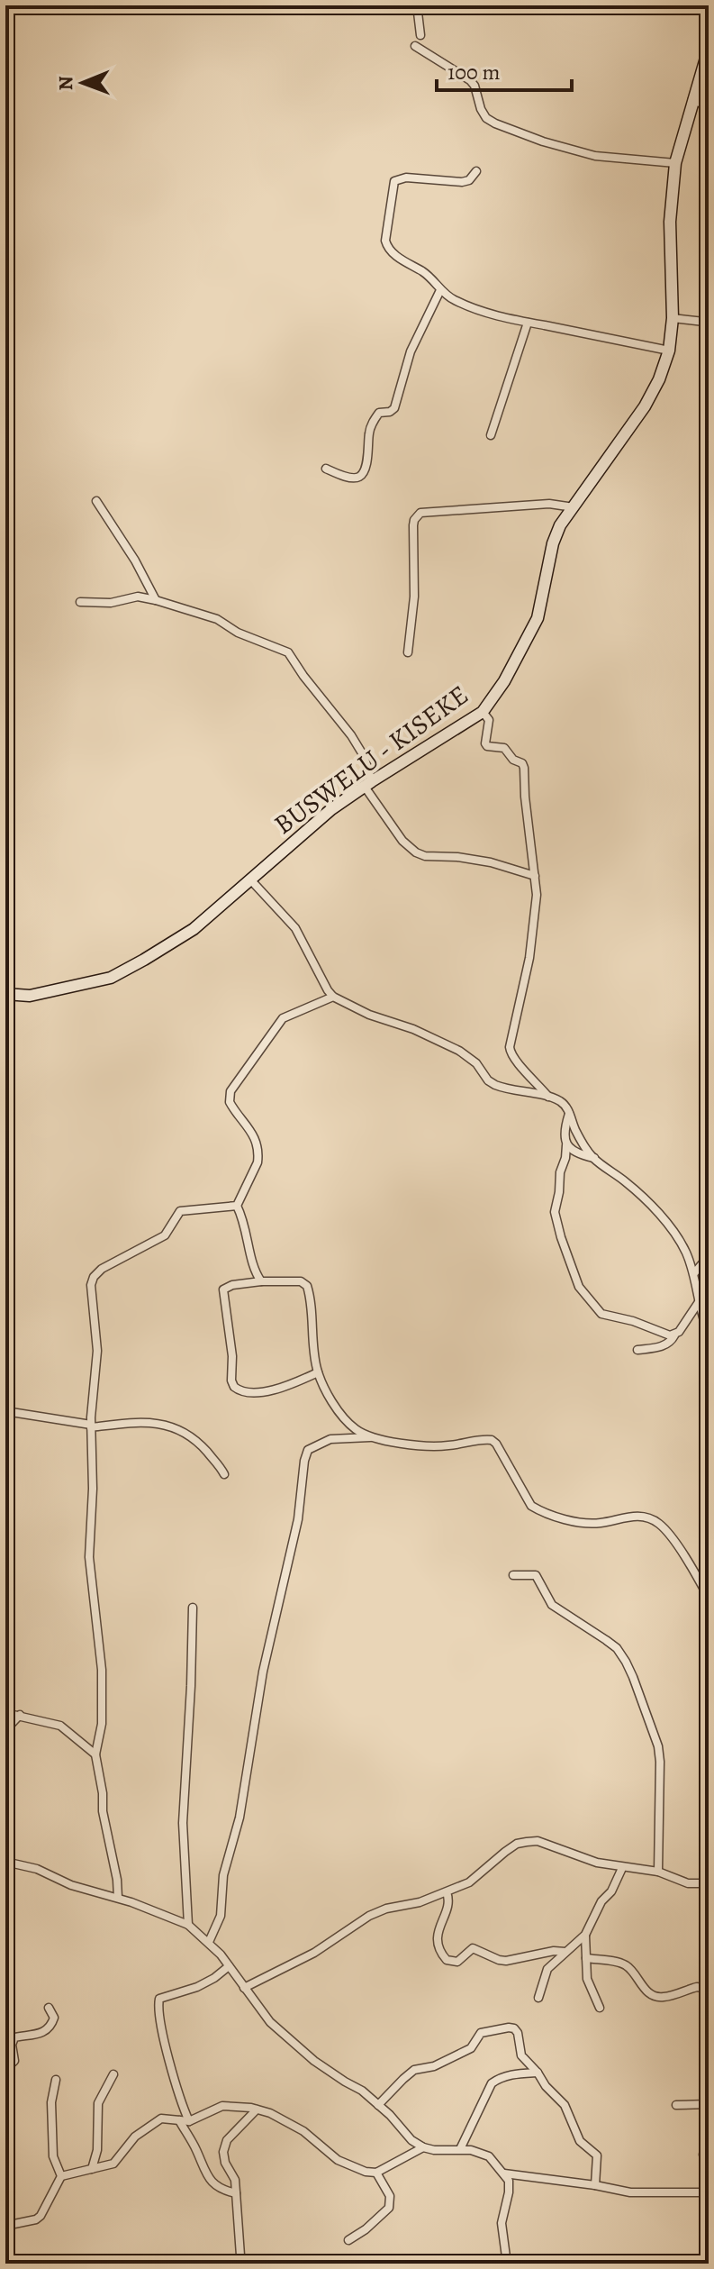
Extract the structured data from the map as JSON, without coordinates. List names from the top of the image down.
{
  "streets": {
    "main road": ["BUSWELU - KISEKE"]
  },
  "scale_bar": "100 m",
  "north": "left"
}
